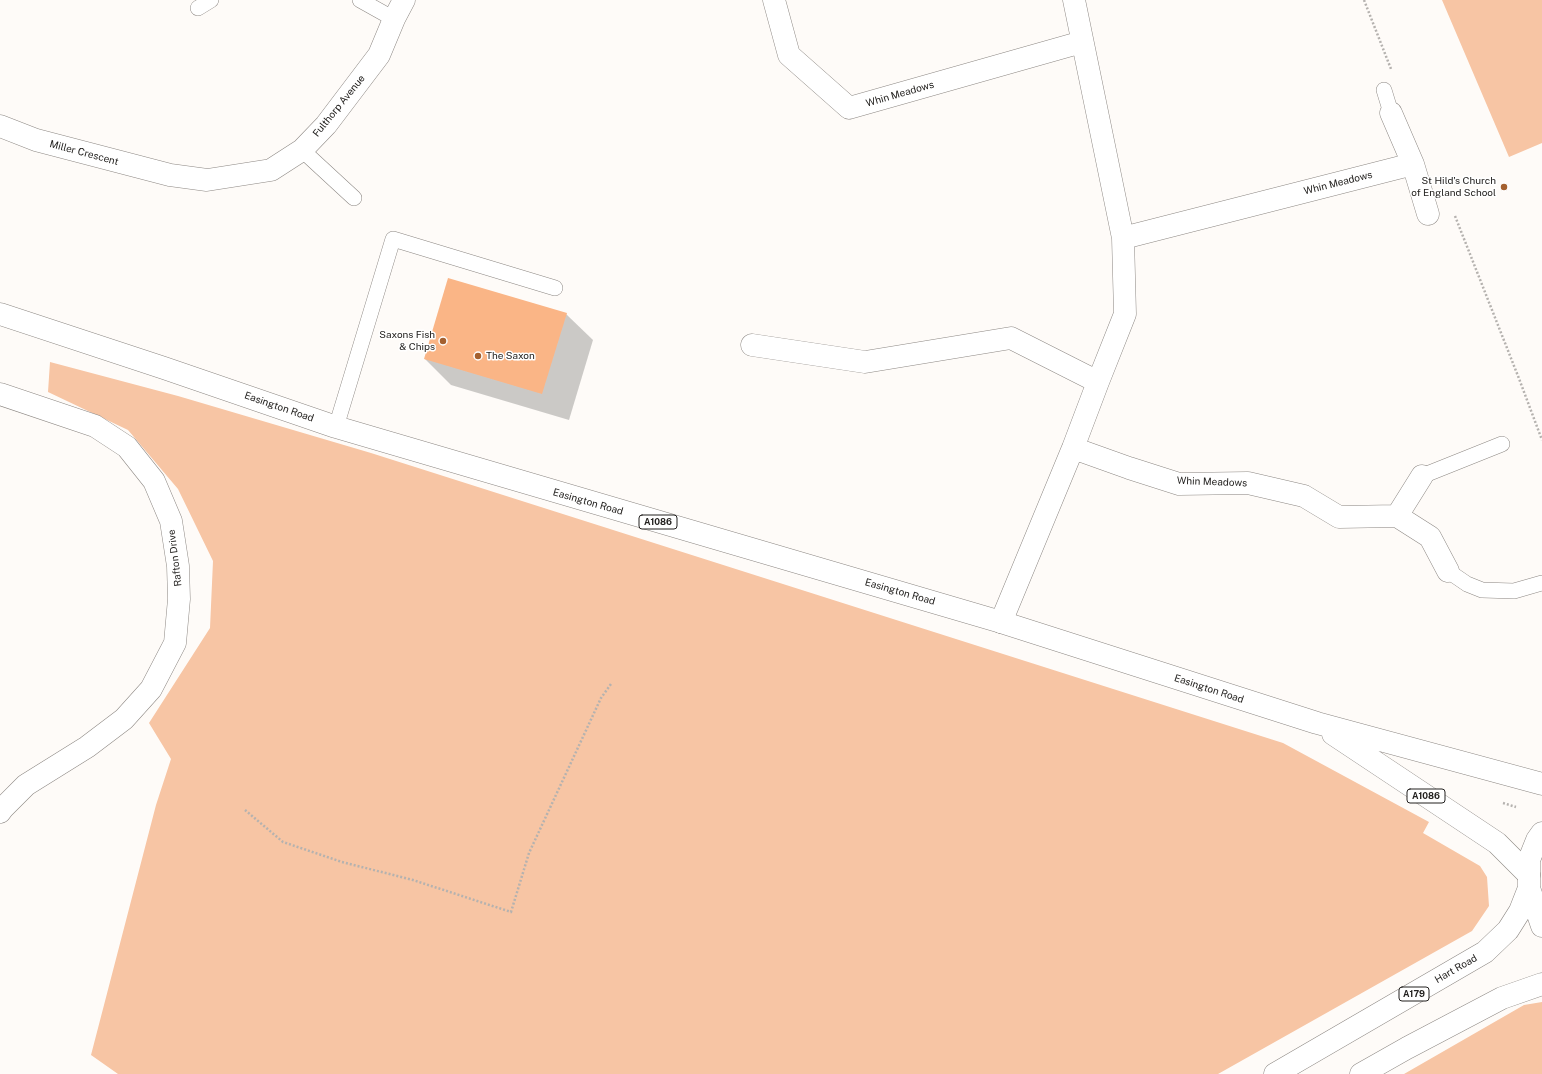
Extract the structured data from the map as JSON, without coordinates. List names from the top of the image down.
{
  "streets": {
    "main road": [
      "Whin Meadows",
      "Fulthorp Avenue",
      "Miller Crescent",
      "Easington Road",
      "A1086",
      "Rafton Drive",
      "Hart Road",
      "A179"
    ]
  },
  "crossings": [
    ["Fulthorp Avenue", "Miller Crescent"],
    ["Easington Road", "Hart Road"]
  ],
  "places": ["St Hild's Church of England School", "Saxons Fish & Chips", "The Saxon"]
}
